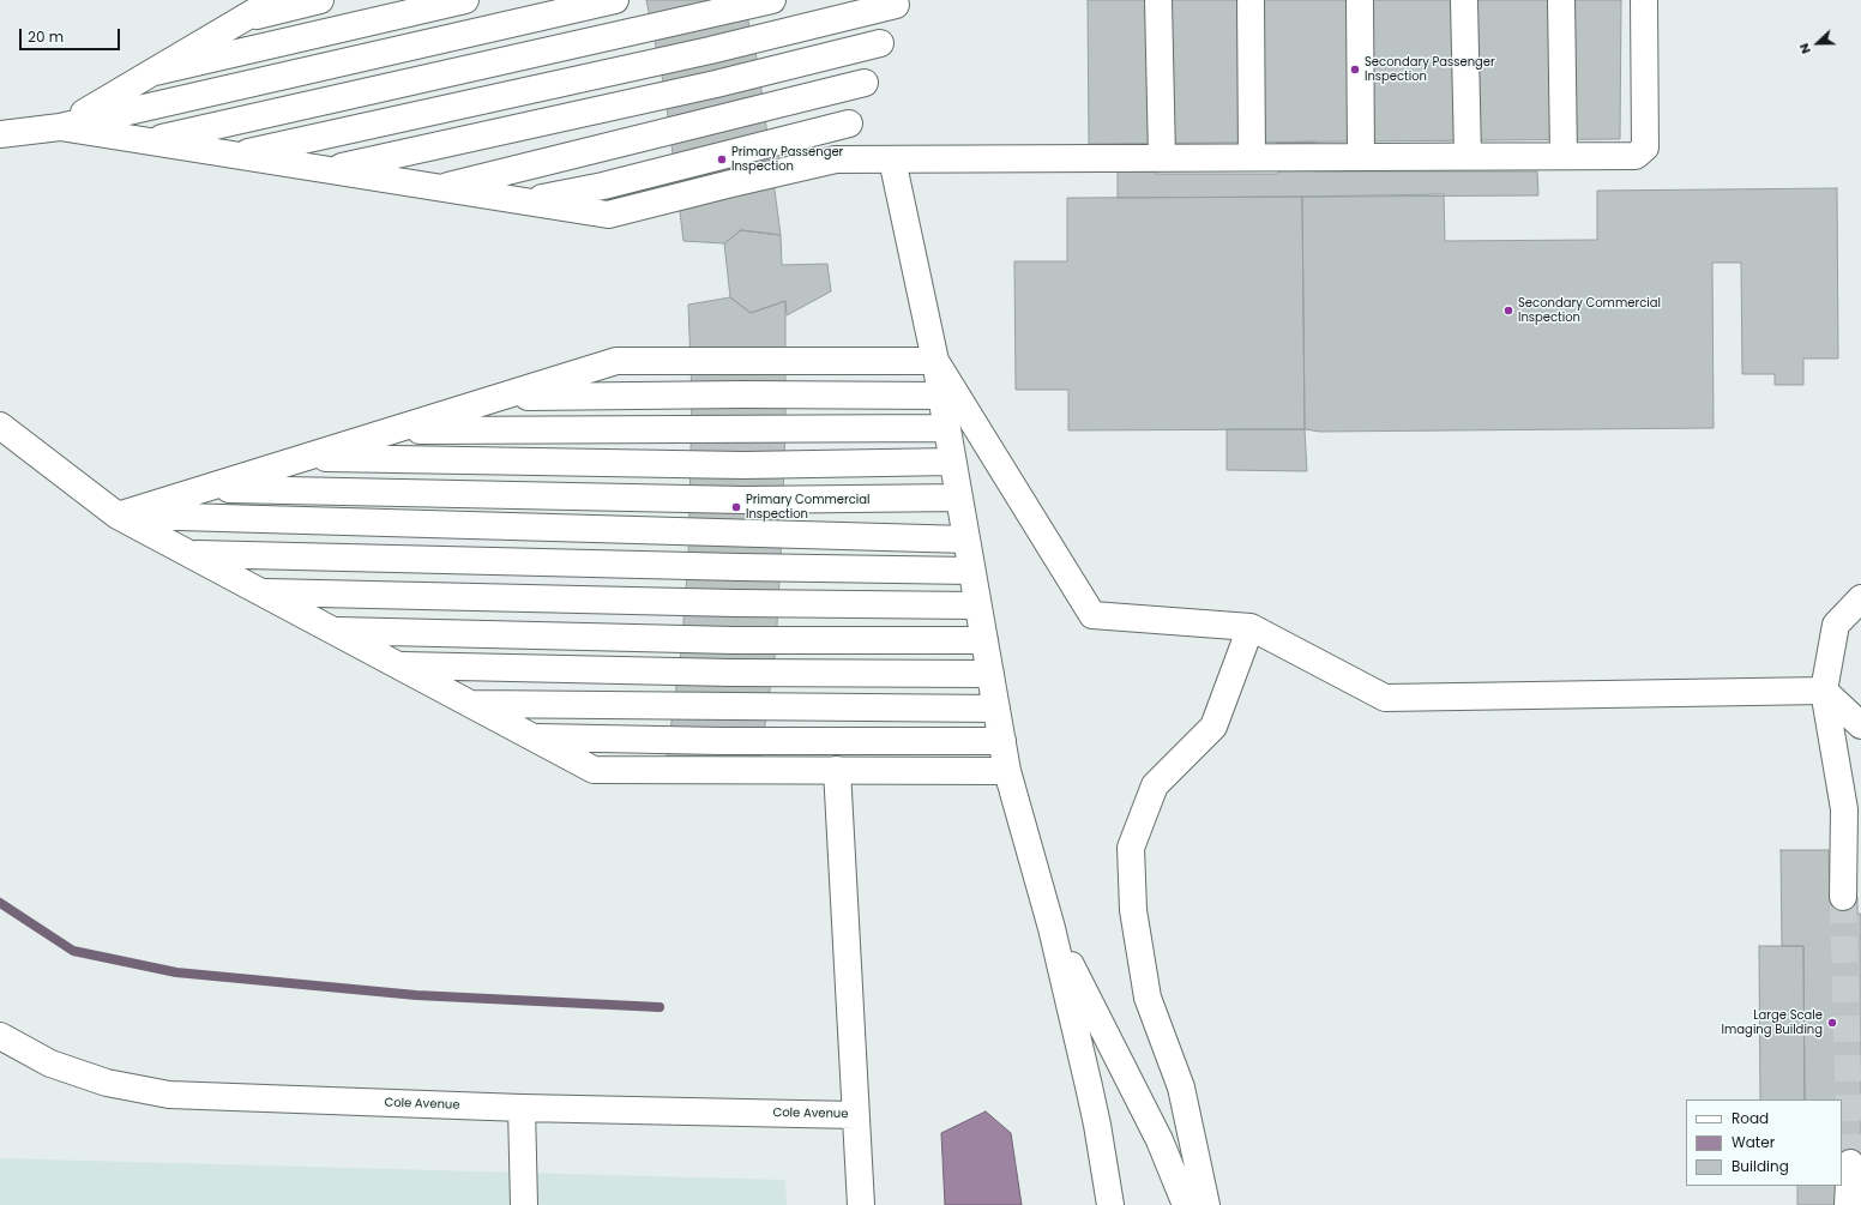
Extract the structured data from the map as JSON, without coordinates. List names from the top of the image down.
{
  "streets": {
    "main road": ["Cole Avenue"]
  },
  "places": [
    "Secondary Passenger Inspection",
    "Primary Passenger Inspection",
    "Secondary Commercial Inspection",
    "Primary Commercial Inspection",
    "Large Scale Imaging Building"
  ],
  "legend": ["Road", "Water", "Building"],
  "scale_bar": "20 m",
  "north": "left"
}
